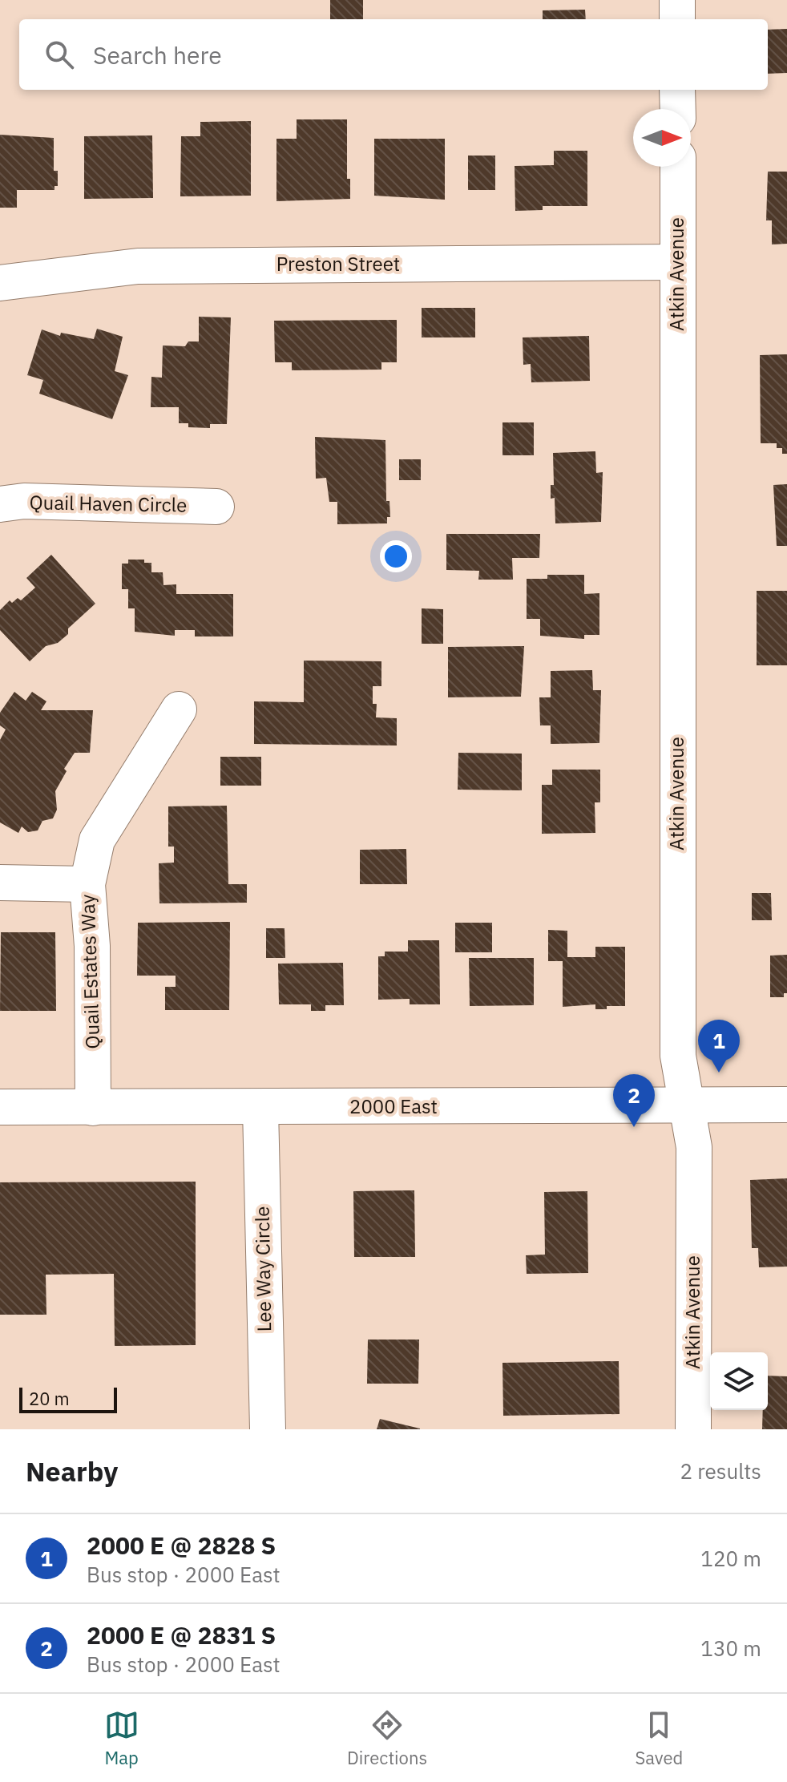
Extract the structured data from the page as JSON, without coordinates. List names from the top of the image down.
{
  "streets": {
    "street": [
      "Preston Street",
      "Atkin Avenue",
      "Quail Haven Circle",
      "Quail Estates Way",
      "2000 East",
      "Lee Way Circle"
    ]
  },
  "crossings": [
    ["Preston Street", "Atkin Avenue"],
    ["Atkin Avenue", "2000 East"],
    ["Quail Estates Way", "2000 East"],
    ["2000 East", "Lee Way Circle"]
  ],
  "scale_bar": "20 m",
  "north": "right",
  "page": {
    "search": "Search here",
    "pins": ["1", "2"],
    "scale": "20 m",
    "heading": ["Nearby", "2 results"],
    "list": [
      {
        "mark": "1",
        "name": "2000 E @ 2828 S",
        "note": "Bus stop · 2000 East",
        "value": "120 m"
      },
      {
        "mark": "2",
        "name": "2000 E @ 2831 S",
        "note": "Bus stop · 2000 East",
        "value": "130 m"
      }
    ],
    "nav": ["Map", "Directions", "Saved"]
  }
}
